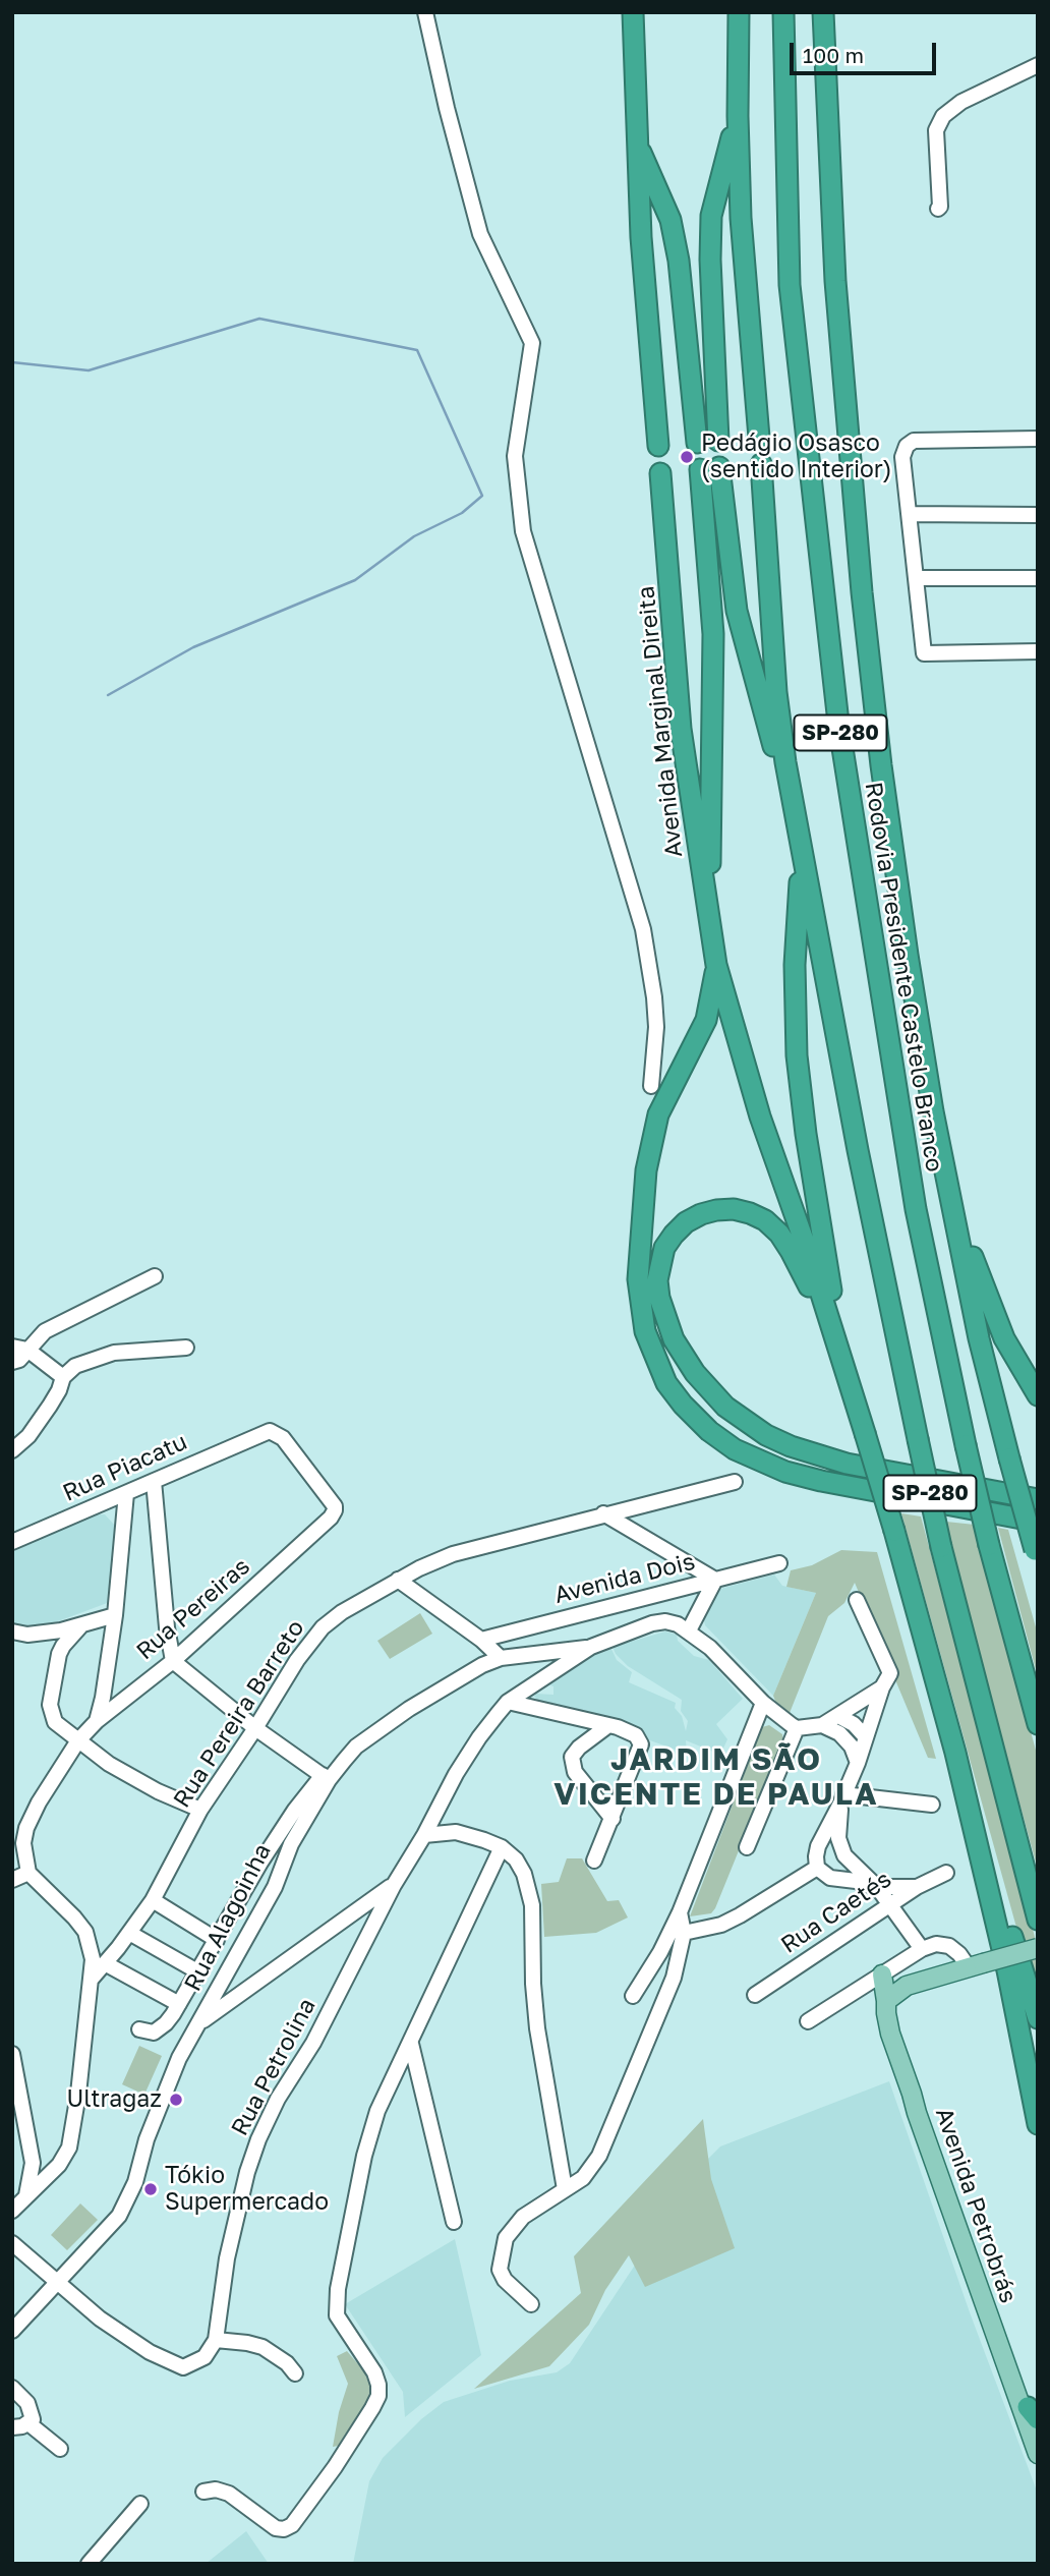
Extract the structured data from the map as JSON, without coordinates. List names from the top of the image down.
{
  "streets": {
    "highway": ["Avenida Marginal Direita", "SP-280", "Rodovia Presidente Castelo Branco"],
    "main road": ["Avenida Petrobrás"],
    "street": [
      "Rua Piacatu",
      "Avenida Dois",
      "Rua Pereiras",
      "Rua Pereira Barreto",
      "Rua Caetés",
      "Rua Alagoinha",
      "Rua Petrolina"
    ]
  },
  "crossings": [
    ["Rua Piacatu", "Rua Pereiras"],
    ["Rua Alagoinha", "Rua Petrolina"]
  ],
  "districts": ["JARDIM SÃO VICENTE DE PAULA"],
  "places": ["Pedágio Osasco (sentido Interior)", "Ultragaz", "Tókio Supermercado"],
  "scale_bar": "100 m"
}
